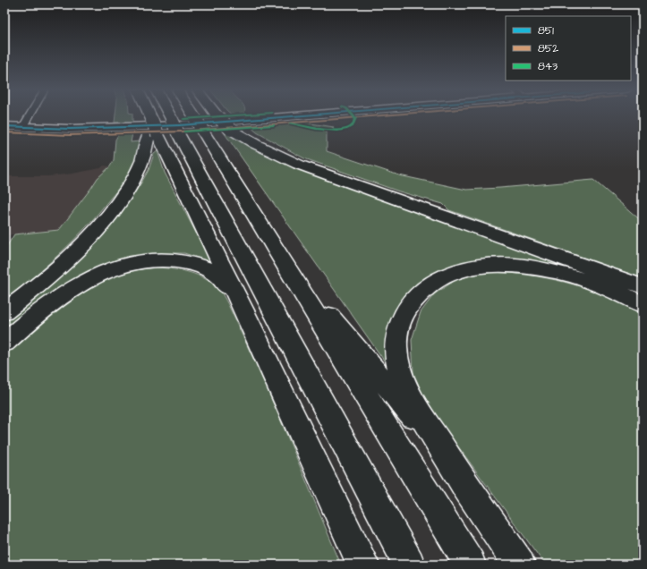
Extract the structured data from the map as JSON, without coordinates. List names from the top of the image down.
{
  "lines": ["transit line 851", "transit line 852", "transit line 843"],
  "legend": ["851", "852", "843"]
}
